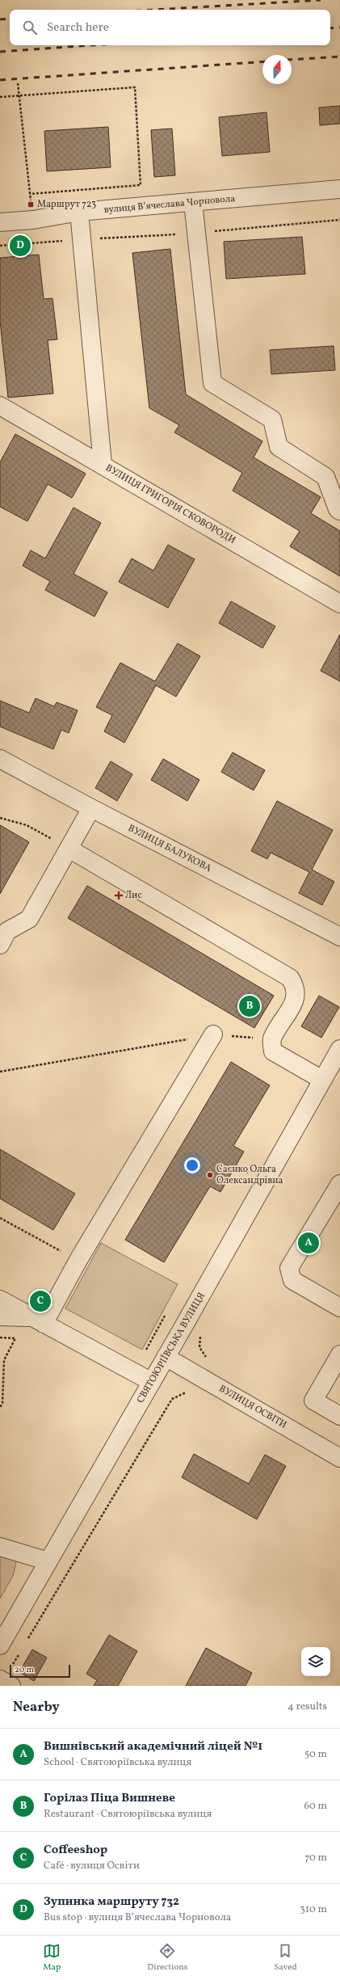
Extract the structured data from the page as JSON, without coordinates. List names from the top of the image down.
{
  "streets": {
    "street": [
      "вулиця Вʼячеслава Чорновола",
      "ВУЛИЦЯ ГРИГОРІЯ СКОВОРОДИ",
      "ВУЛИЦЯ БАЛУКОВА",
      "СВЯТОЮРІЇВСЬКА ВУЛИЦЯ",
      "ВУЛИЦЯ ОСВІТИ"
    ]
  },
  "crossings": [
    ["СВЯТОЮРІЇВСЬКА ВУЛИЦЯ", "ВУЛИЦЯ ОСВІТИ"]
  ],
  "places": {
    "transit": ["Маршрут 723"],
    "health": ["Лис"],
    "other": ["Саєнко Ольга Олександрівна"]
  },
  "scale_bar": "20 m",
  "north": "top",
  "page": {
    "search": "Search here",
    "pins": [
      "D",
      "B",
      "A",
      "C"
    ],
    "scale": "20 m",
    "heading": ["Nearby", "4 results"],
    "list": [
      {
        "mark": "A",
        "name": "Вишнівський академічний ліцей №1",
        "note": "School · Святоюріївська вулиця",
        "value": "50 m"
      },
      {
        "mark": "B",
        "name": "Горілаз Піца Вишневе",
        "note": "Restaurant · Святоюріївська вулиця",
        "value": "60 m"
      },
      {
        "mark": "C",
        "name": "Coffeeshop",
        "note": "Café · вулиця Освіти",
        "value": "70 m"
      },
      {
        "mark": "D",
        "name": "Зупинка маршруту 732",
        "note": "Bus stop · вулиця Вʼячеслава Чорновола",
        "value": "310 m"
      }
    ],
    "nav": ["Map", "Directions", "Saved"]
  }
}
